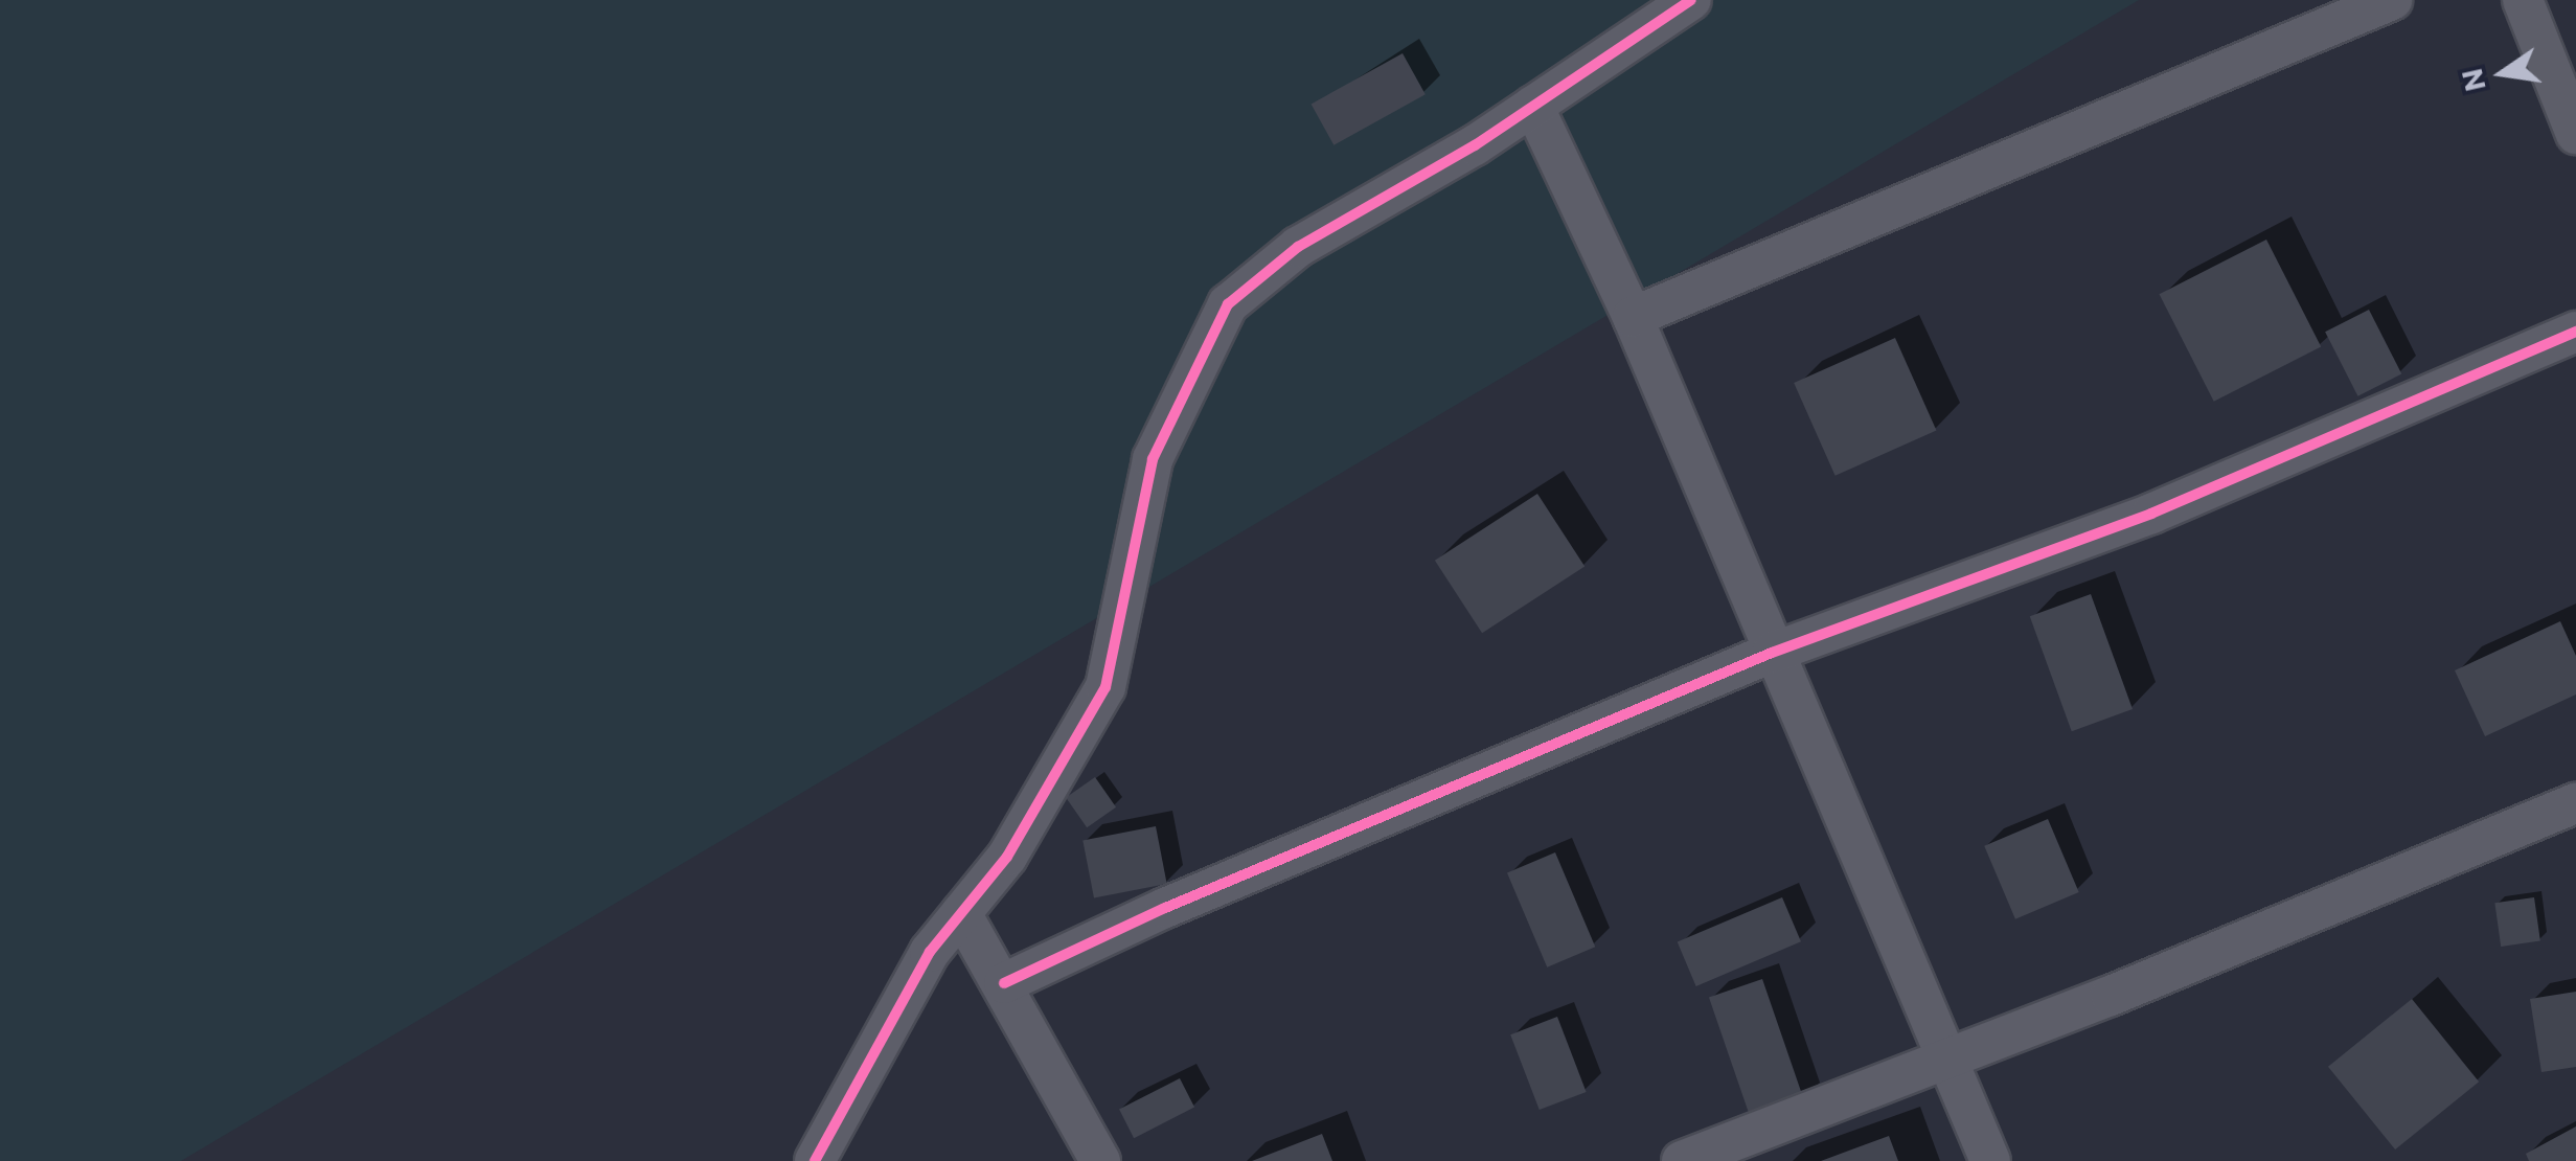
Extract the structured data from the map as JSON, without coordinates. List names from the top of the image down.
{
  "north": "left"
}
